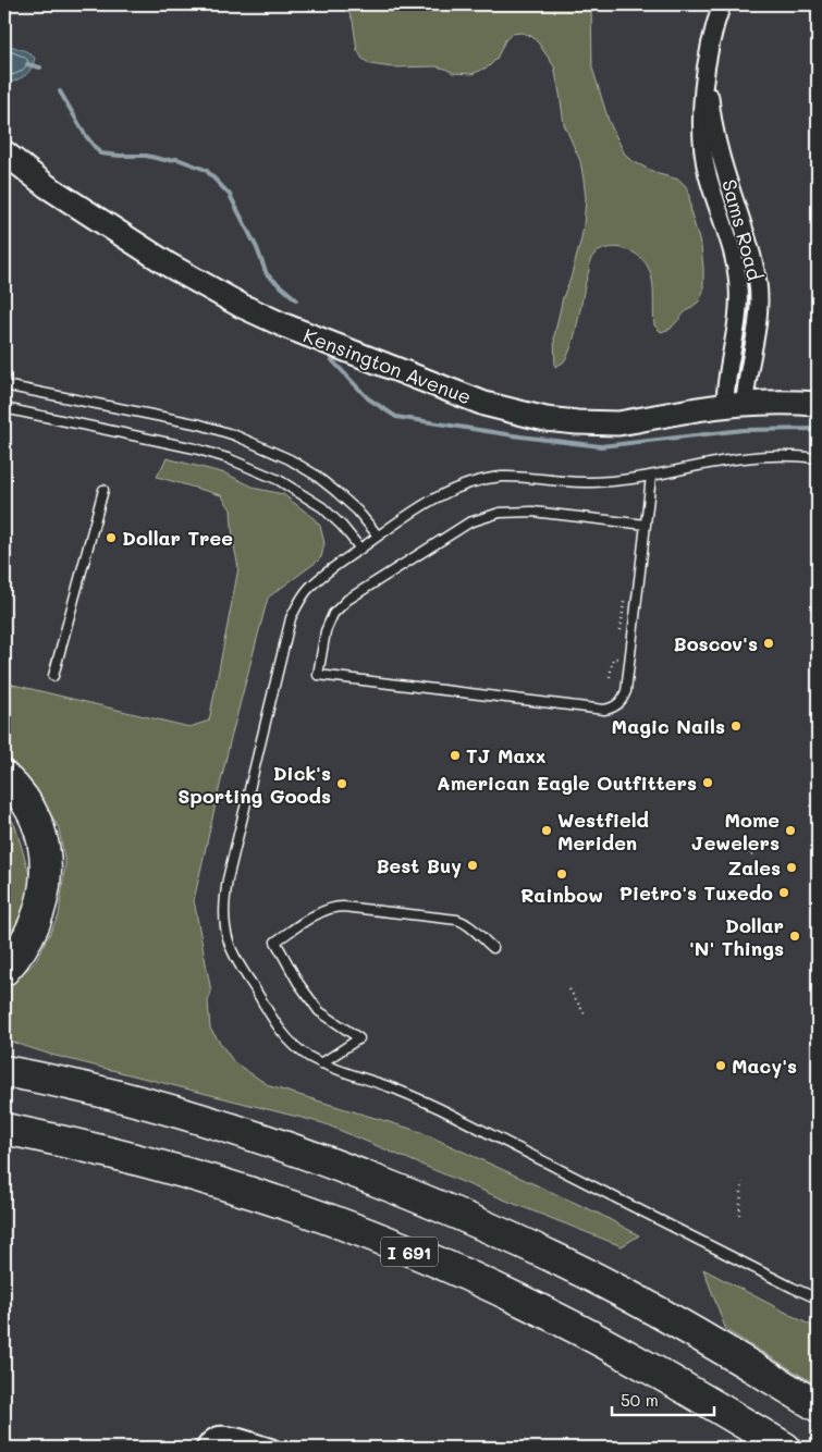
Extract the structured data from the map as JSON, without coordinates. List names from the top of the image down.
{
  "streets": {
    "highway": ["I 691"],
    "main road": ["Kensington Avenue"],
    "street": ["Sams Road"]
  },
  "crossings": [
    ["Sams Road", "Kensington Avenue"]
  ],
  "places": [
    "Dollar Tree",
    "Boscov's",
    "Magic Nails",
    "TJ Maxx",
    "American Eagle Outfitters",
    "Dick's Sporting Goods",
    "Westfield Meriden",
    "Mome Jewelers",
    "Best Buy",
    "Zales",
    "Rainbow",
    "Pietro's Tuxedo",
    "Dollar 'N' Things",
    "Macy's"
  ],
  "scale_bar": "50 m"
}
